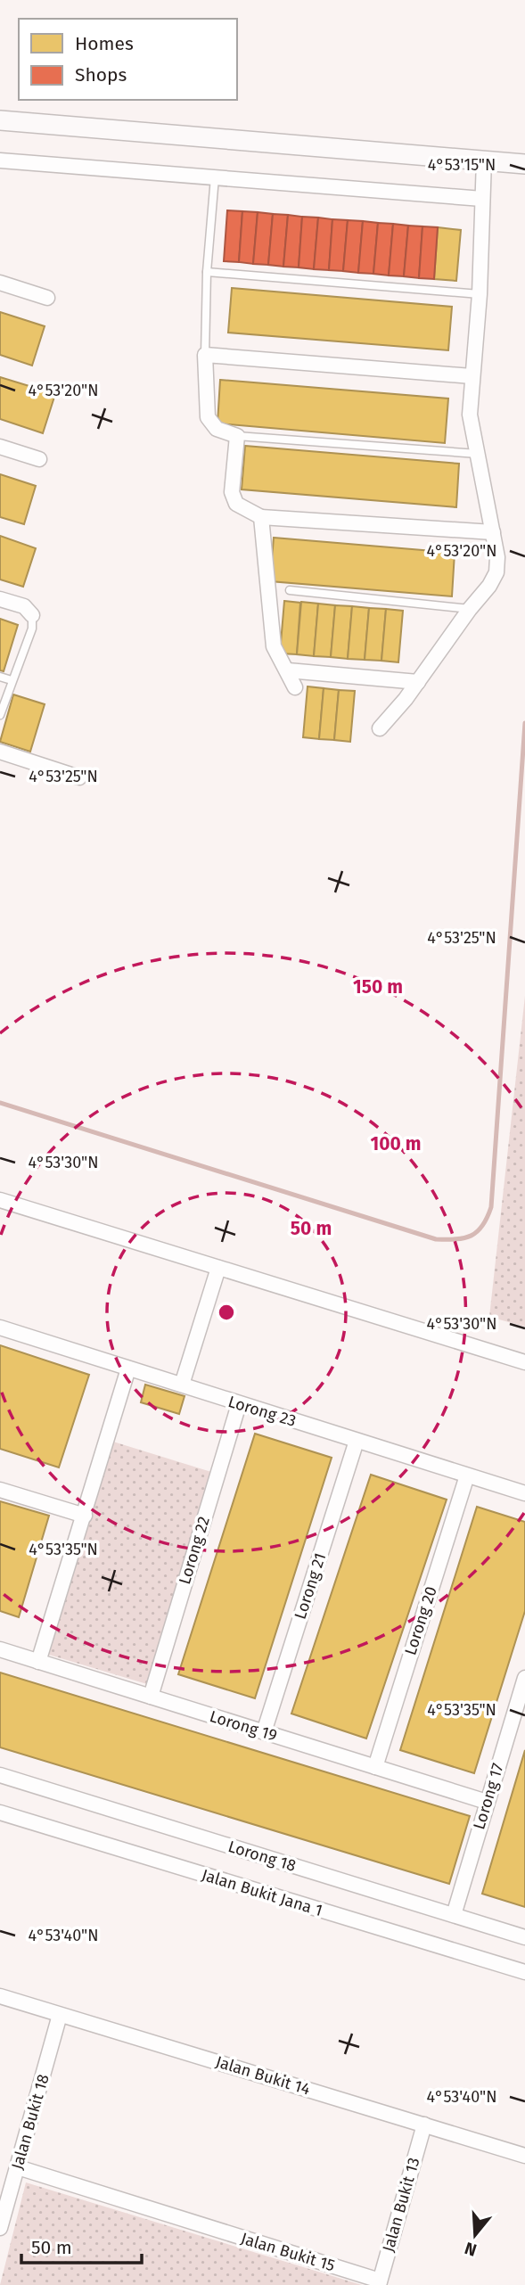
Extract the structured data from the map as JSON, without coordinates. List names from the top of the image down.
{
  "streets": {
    "street": [
      "Lorong 23",
      "Lorong 22",
      "Lorong 21",
      "Lorong 20",
      "Lorong 19",
      "Lorong 17",
      "Lorong 18",
      "Jalan Bukit Jana 1",
      "Jalan Bukit 14",
      "Jalan Bukit 18",
      "Jalan Bukit 13",
      "Jalan Bukit 15"
    ]
  },
  "crossings": [
    ["Lorong 23", "Lorong 22"],
    ["Lorong 23", "Lorong 21"],
    ["Lorong 23", "Lorong 20"],
    ["Lorong 22", "Lorong 19"],
    ["Lorong 21", "Lorong 19"],
    ["Lorong 20", "Lorong 19"],
    ["Lorong 19", "Lorong 17"],
    ["Lorong 17", "Lorong 18"],
    ["Jalan Bukit 14", "Jalan Bukit 18"],
    ["Jalan Bukit 14", "Jalan Bukit 13"],
    ["Jalan Bukit 18", "Jalan Bukit 15"],
    ["Jalan Bukit 13", "Jalan Bukit 15"]
  ],
  "legend": ["Homes", "Shops"],
  "scale_bar": "50 m",
  "north": "bottom",
  "coordinates": [
    "4°53'15\"N",
    "4°53'20\"N",
    "4°53'25\"N",
    "4°53'30\"N",
    "4°53'35\"N",
    "4°53'40\"N"
  ],
  "rings": ["150 m", "100 m", "50 m"]
}
